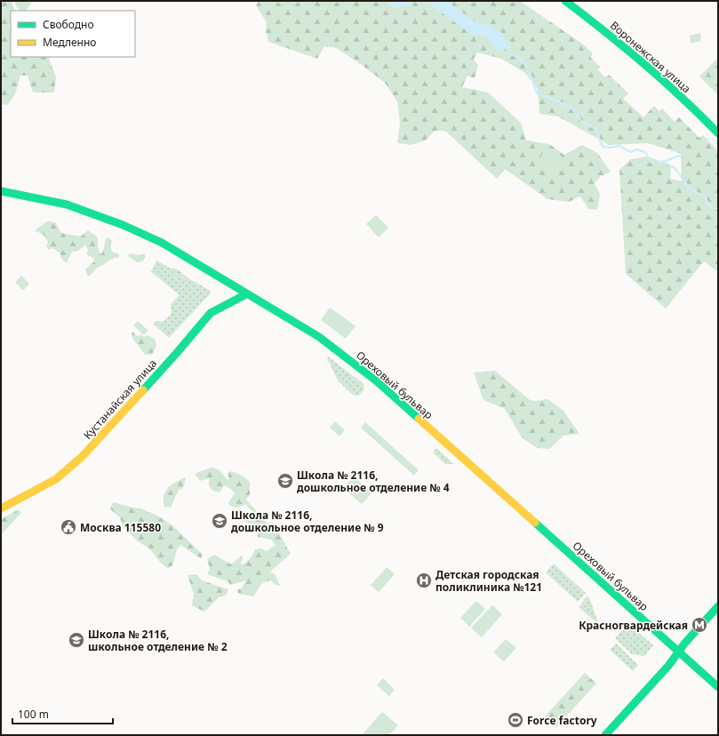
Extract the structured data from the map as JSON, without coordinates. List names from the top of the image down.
{
  "streets": {
    "street": ["Воронежская улица", "Ореховый бульвар", "Кустанайская улица"]
  },
  "crossings": [
    ["Ореховый бульвар", "Кустанайская улица"]
  ],
  "places": {
    "school or university": ["Школа № 2116, дошкольное отделение № 4", "Школа № 2116, дошкольное отделение № 9", "Школа № 2116, школьное отделение № 2"],
    "public building": ["Москва 115580"],
    "hospital": ["Детская городская поликлиника №121"],
    "metro station": ["Красногвардейская"],
    "sports": ["Force factory"]
  },
  "legend": ["Свободно", "Медленно"],
  "scale_bar": "100 m"
}
